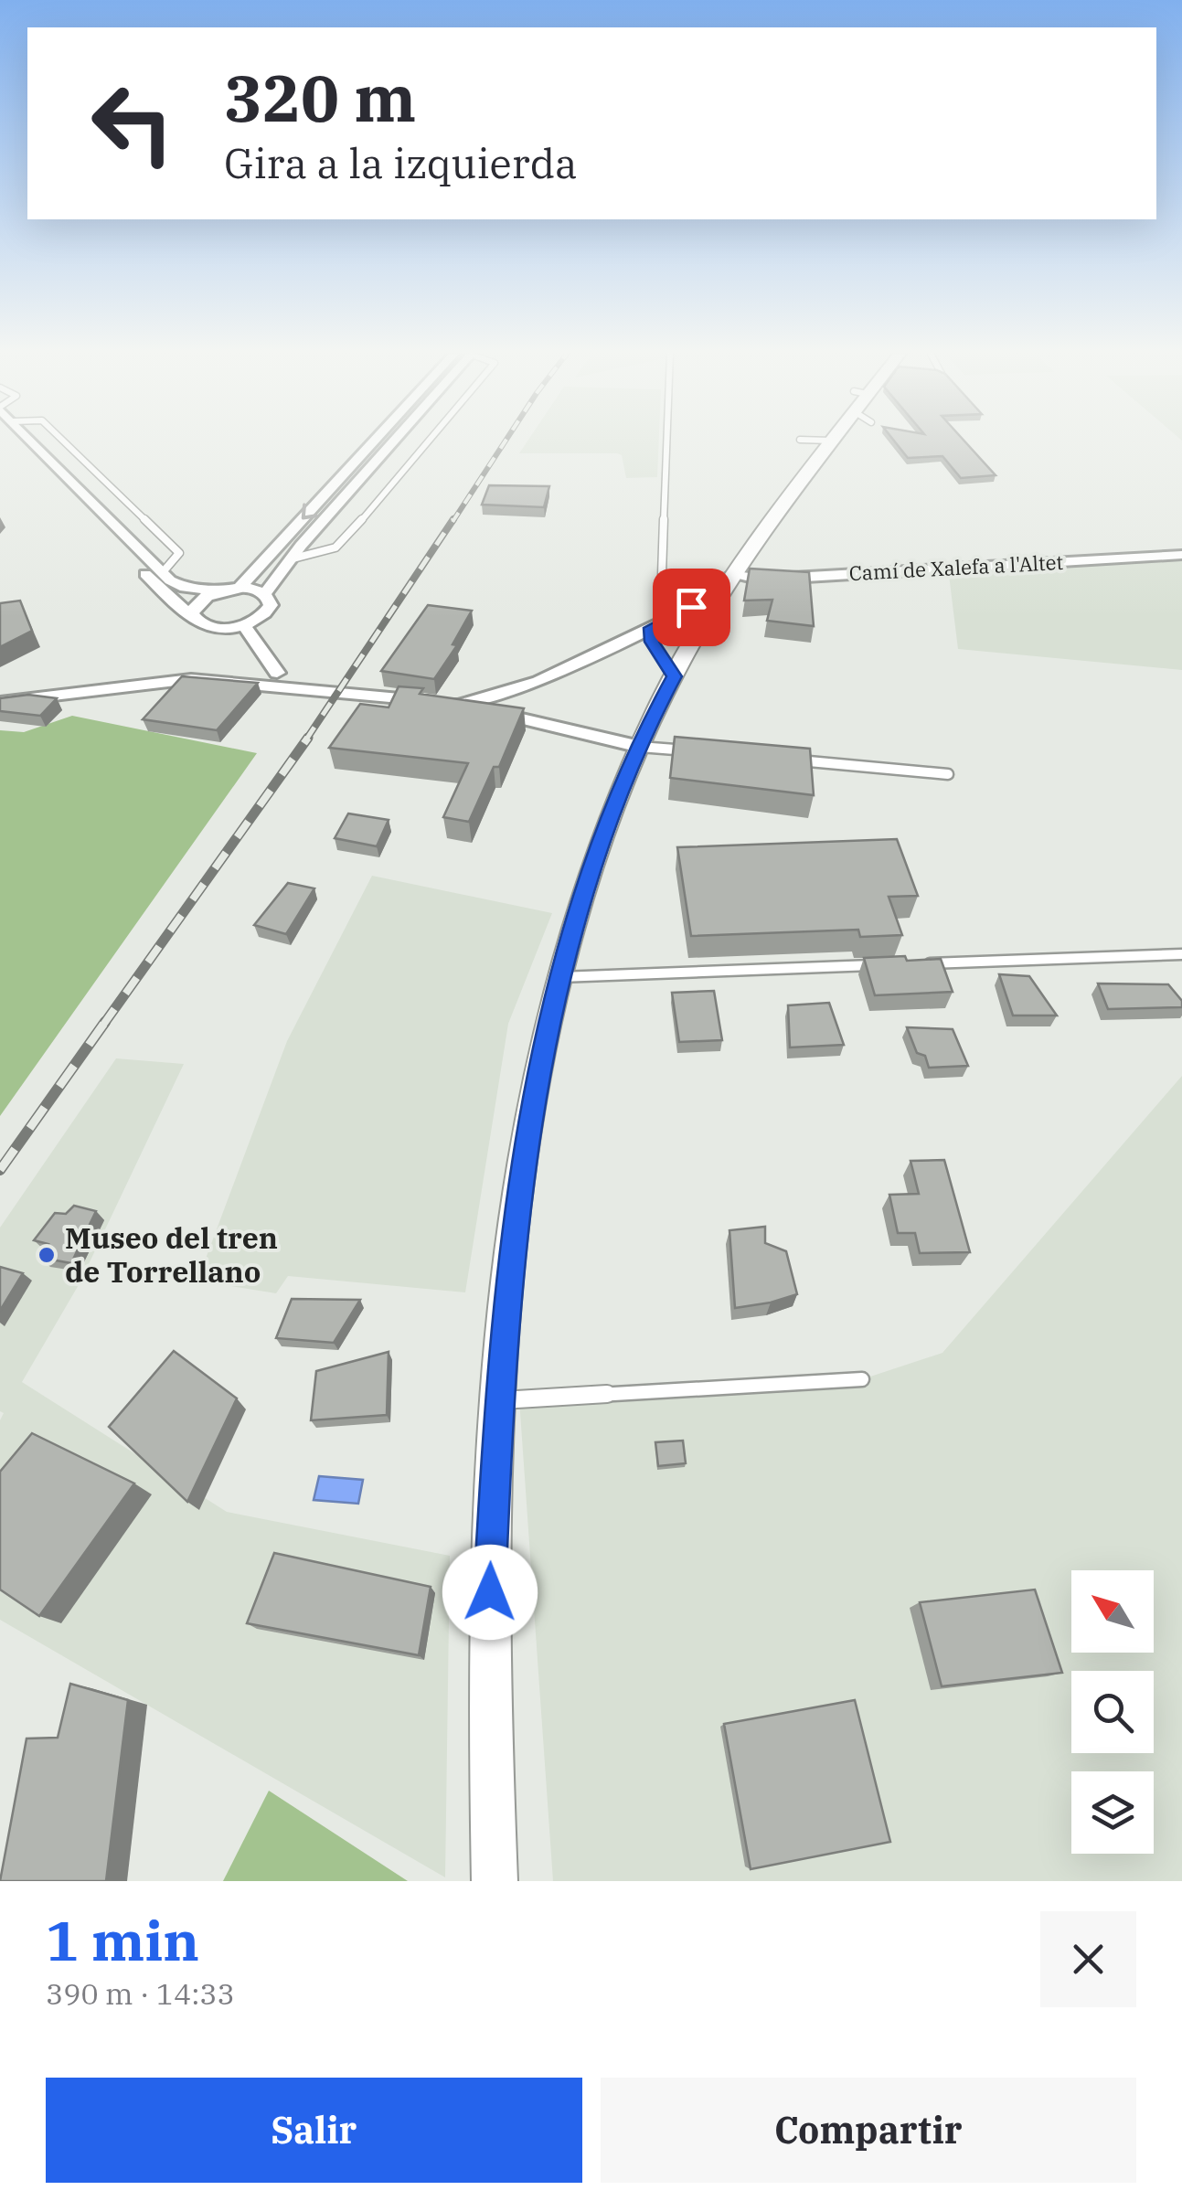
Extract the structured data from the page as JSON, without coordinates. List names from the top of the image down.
{
  "streets": {
    "street": ["Camí de Xalefa a l'Altet"]
  },
  "places": ["Museo del tren de Torrellano"],
  "north": "top left",
  "page": {
    "turn": ["320 m", "Gira a la izquierda"],
    "heading": ["1 min", "390 m · 14:33"],
    "buttons": ["Salir", "Compartir"]
  }
}
